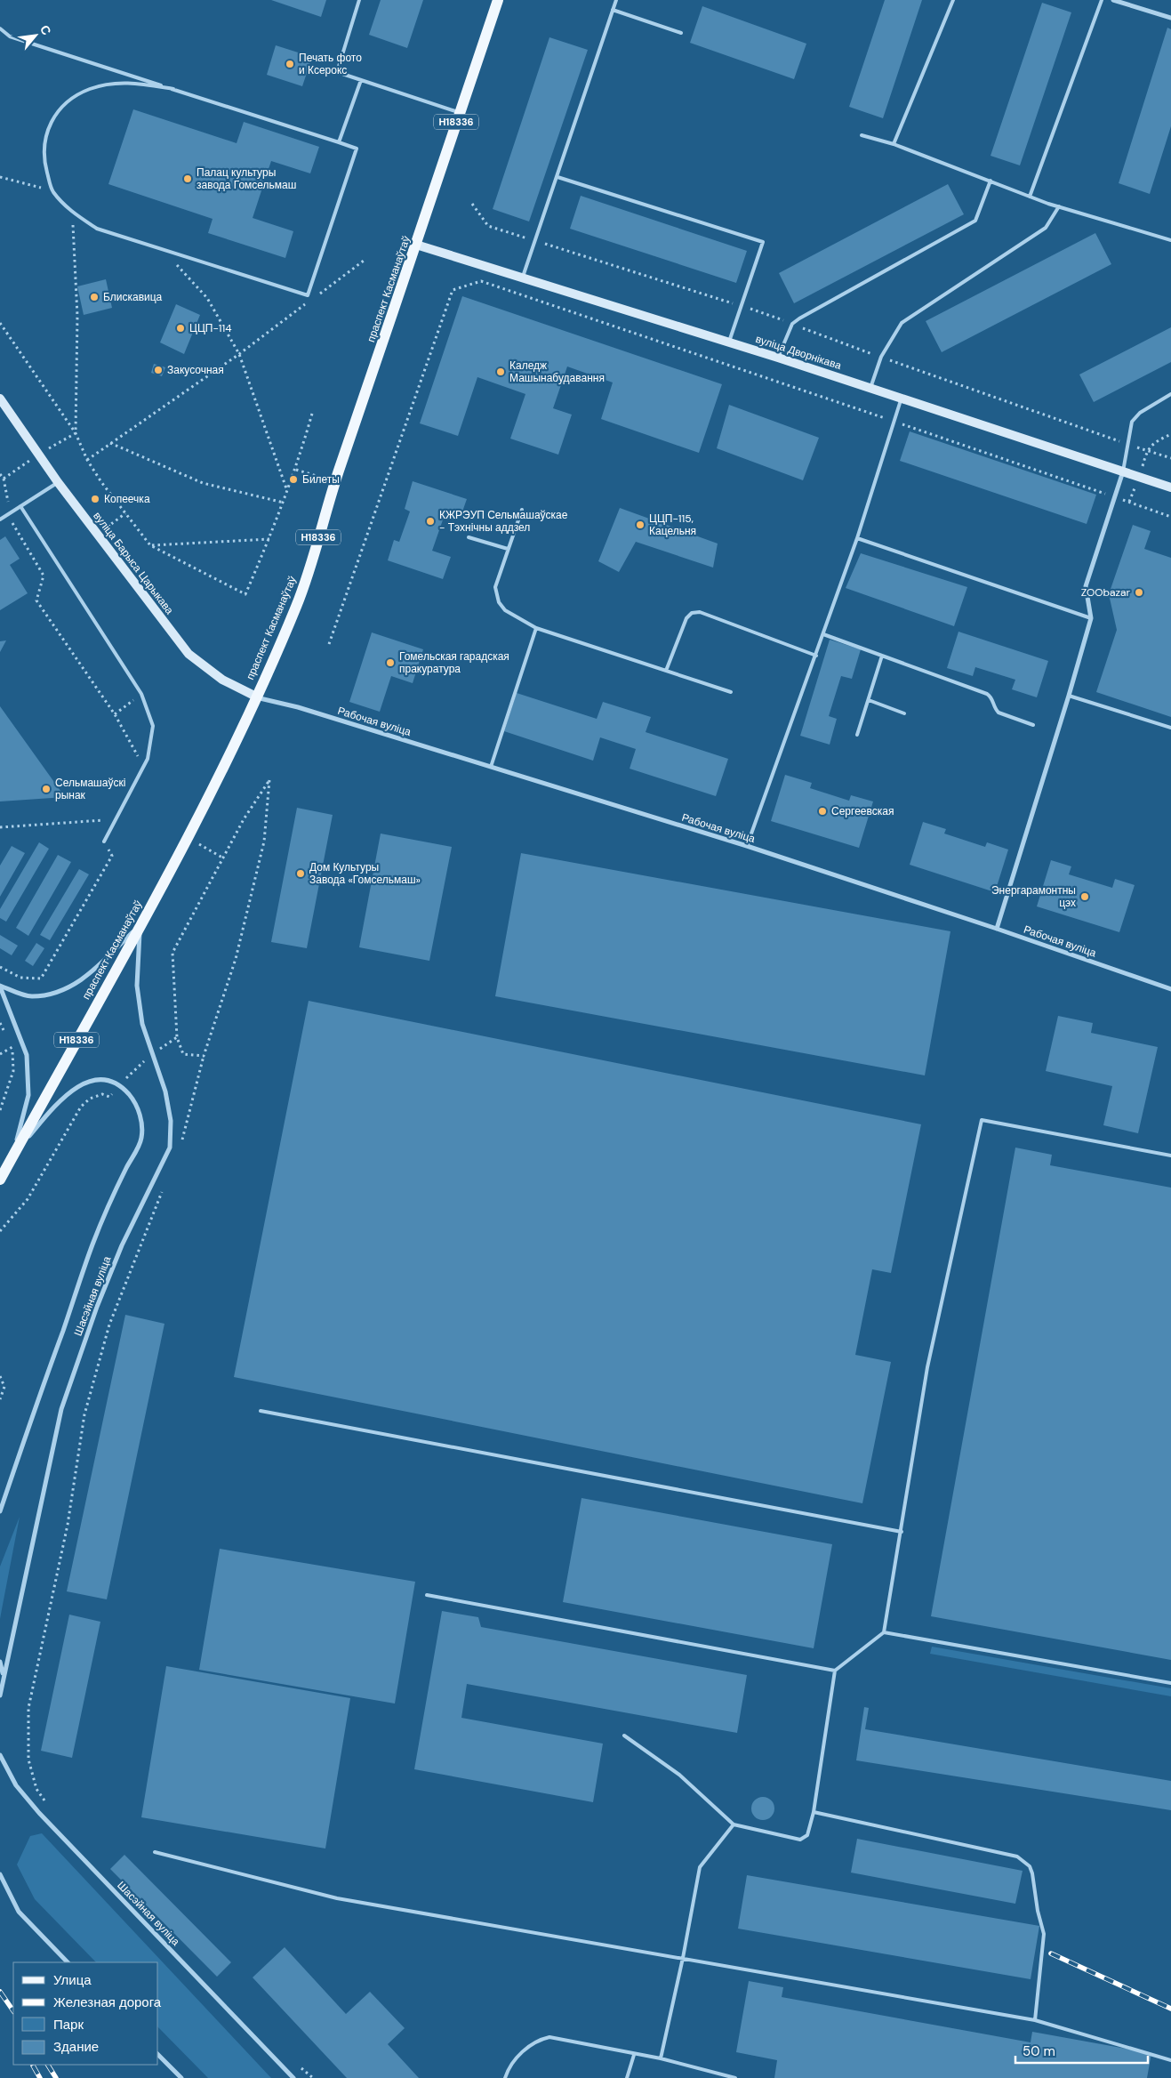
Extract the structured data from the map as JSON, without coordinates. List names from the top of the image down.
{
  "streets": {
    "main road": ["Н18336", "праспект Касманаўтаў"],
    "street": [
      "вуліца Дворнікава",
      "вуліца Барыса Царыкава",
      "Рабочая вуліца",
      "Шасэйная вуліца"
    ]
  },
  "crossings": [
    ["праспект Касманаўтаў", "вуліца Дворнікава"],
    ["праспект Касманаўтаў", "вуліца Барыса Царыкава"],
    ["праспект Касманаўтаў", "Рабочая вуліца"],
    ["праспект Касманаўтаў", "Шасэйная вуліца"],
    ["вуліца Барыса Царыкава", "Рабочая вуліца"]
  ],
  "places": [
    "Печать фото и Ксерокс",
    "Палац культуры завода Гомсельмаш",
    "Блискавица",
    "ЦЦП-114",
    "Закусочная",
    "Каледж Машынабудавання",
    "Билеты",
    "Копеечка",
    "КЖРЭУП Сельмашаўскае - Тэхнічны аддзел",
    "ЦЦП-115, Кацельня",
    "ZOObazar",
    "Гомельская гарадская пракуратура",
    "Сельмашаўскі рынак",
    "Сергеевская",
    "Дом Культуры Завода «Гомсельмаш»",
    "Энергарамонтны цэх"
  ],
  "legend": [
    "Улица",
    "Железная дорога",
    "Парк",
    "Здание"
  ],
  "scale_bar": "50 m",
  "north": "top right"
}
